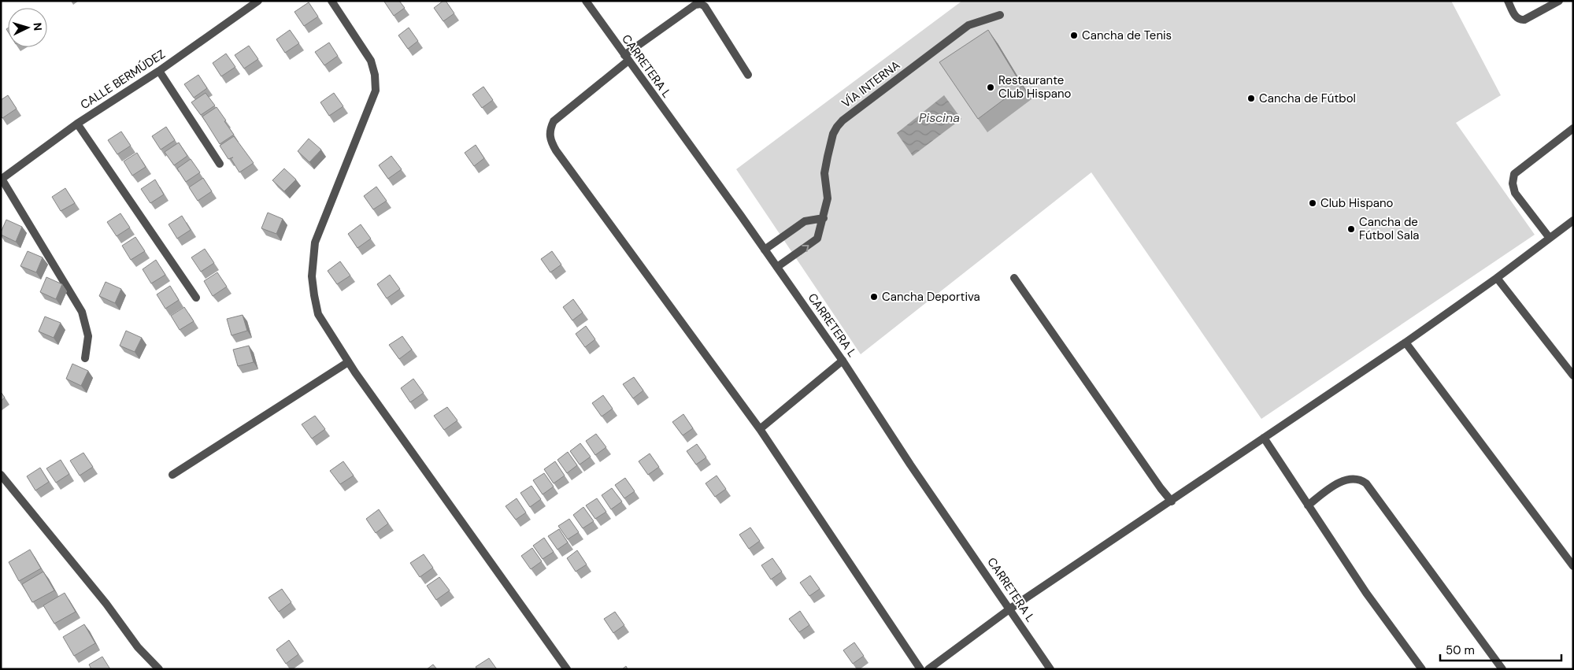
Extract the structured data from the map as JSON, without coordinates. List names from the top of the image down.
{
  "streets": {
    "street": ["CARRETERA L", "CALLE BERMÚDEZ", "VÍA INTERNA"]
  },
  "water": ["Piscina"],
  "places": [
    "Cancha de Tenis",
    "Restaurante Club Hispano",
    "Cancha de Fútbol",
    "Club Hispano",
    "Cancha de Fútbol Sala",
    "Cancha Deportiva"
  ],
  "scale_bar": "50 m",
  "north": "right"
}
